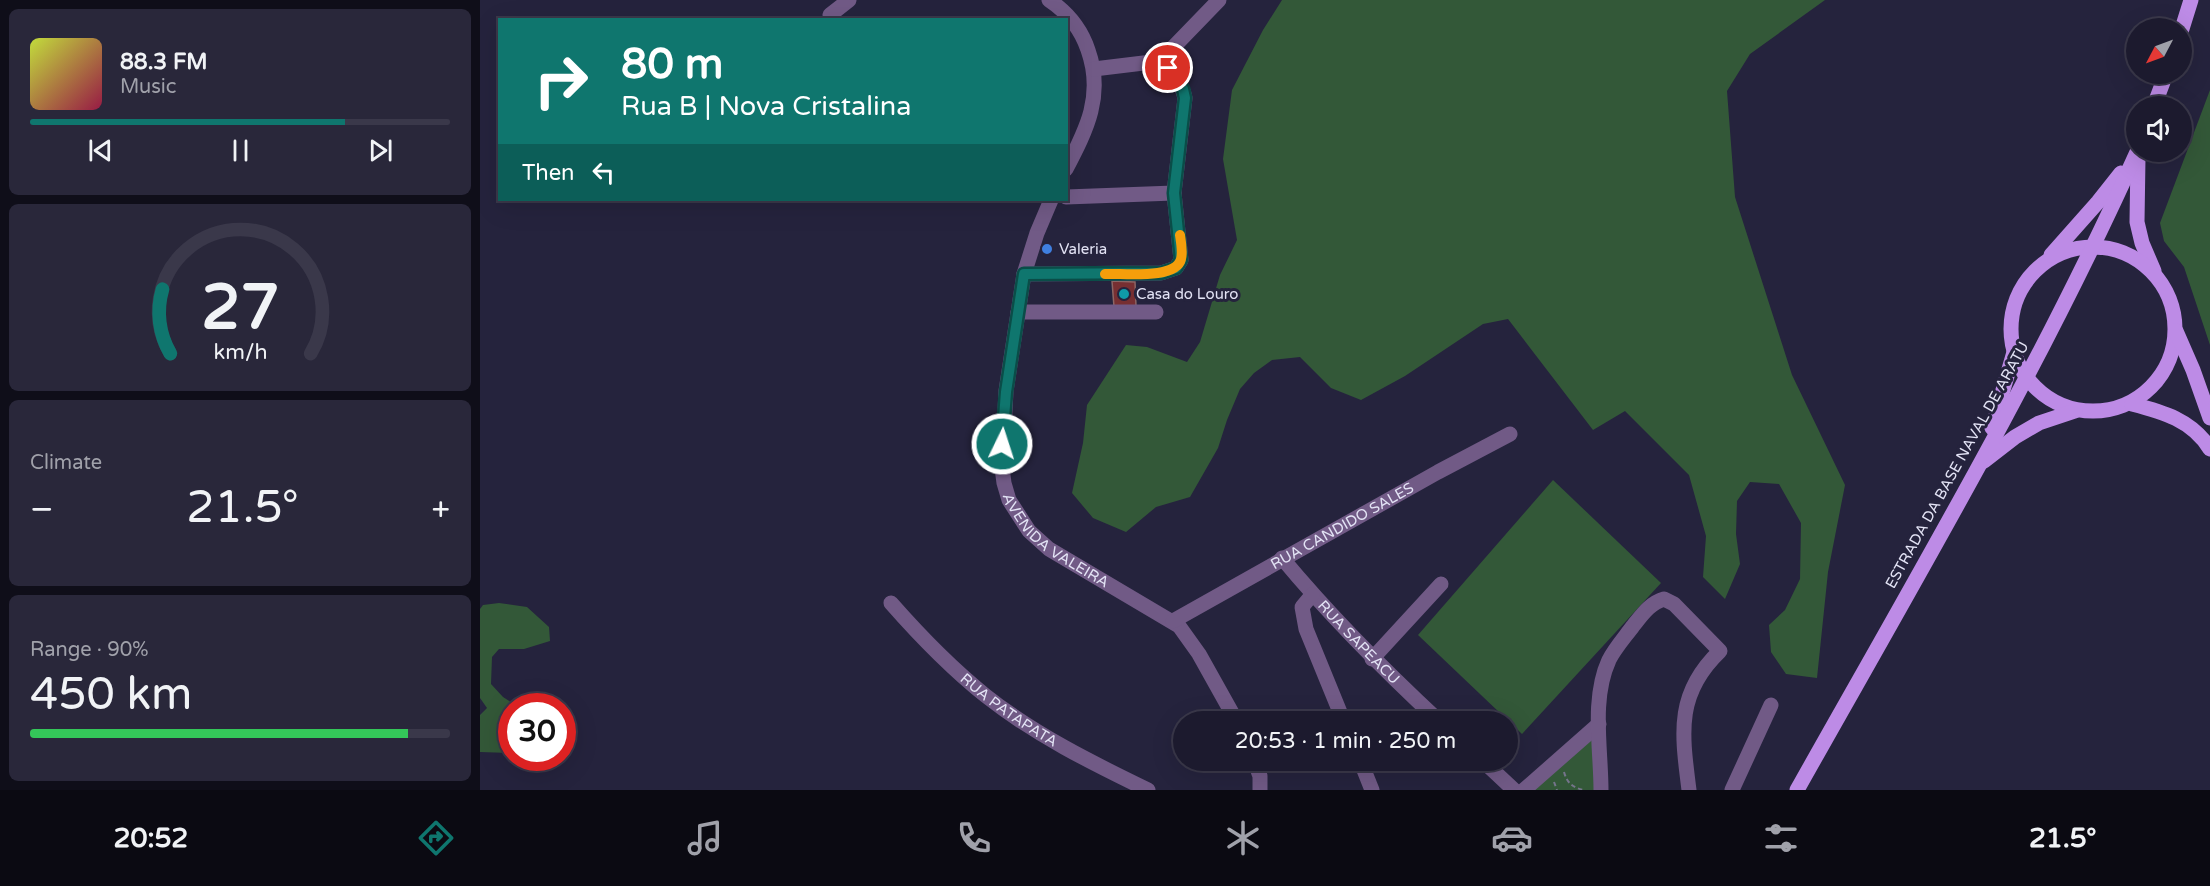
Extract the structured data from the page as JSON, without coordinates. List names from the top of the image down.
{
  "streets": {
    "main road": ["ESTRADA DA BASE NAVAL DE ARATU"],
    "street": [
      "RUA CANDIDO SALES",
      "AVENIDA VALEIRA",
      "RUA SAPEACU",
      "RUA PATAPATA"
    ]
  },
  "crossings": [
    ["RUA CANDIDO SALES", "AVENIDA VALEIRA"],
    ["RUA CANDIDO SALES", "RUA SAPEACU"]
  ],
  "places": ["Valeria", "Casa do Louro"],
  "north": "bottom left",
  "page": {
    "turn": ["80 m", "Rua B | Nova Cristalina"],
    "song": ["88.3 FM", "Music"],
    "then": "Then",
    "tile": [
      "Climate",
      ["Range · 90%", "450 km"]
    ],
    "heat": ["−", "21.5°", "+"],
    "limit": "30",
    "trip": "20:53 · 1 min · 250 m",
    "tabs": ["20:52", "21.5°"],
    "gauge": ["27", "km/h"]
  }
}
